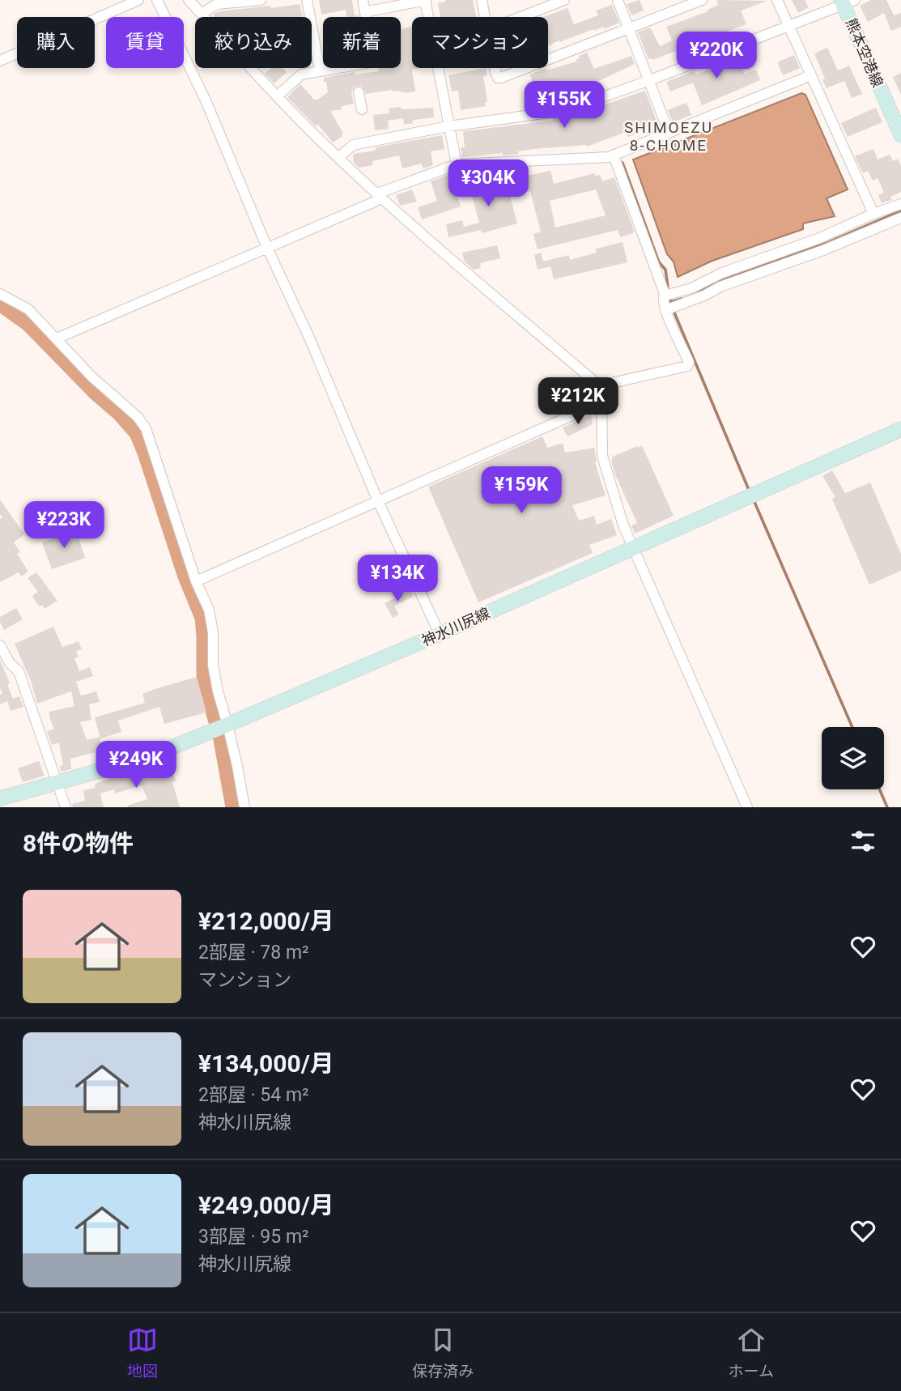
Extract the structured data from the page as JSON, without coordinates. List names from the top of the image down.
{
  "streets": {
    "main road": ["熊本空港線", "神水川尻線"]
  },
  "districts": ["SHIMOEZU 8-CHOME"],
  "page": {
    "chip": [
      "購入",
      "賃貸",
      "絞り込み",
      "新着",
      "マンション"
    ],
    "price": [
      "¥220K",
      "¥155K",
      "¥304K",
      "¥212K",
      "¥159K",
      "¥223K",
      "¥134K",
      "¥249K"
    ],
    "heading": "8件の物件",
    "list": [
      {
        "name": "¥212,000/月",
        "note": "2部屋 · 78 m² · マンション"
      },
      {
        "name": "¥134,000/月",
        "note": "2部屋 · 54 m² · 神水川尻線"
      },
      {
        "name": "¥249,000/月",
        "note": "3部屋 · 95 m² · 神水川尻線"
      }
    ],
    "tabs": ["地図", "保存済み", "ホーム"]
  }
}
